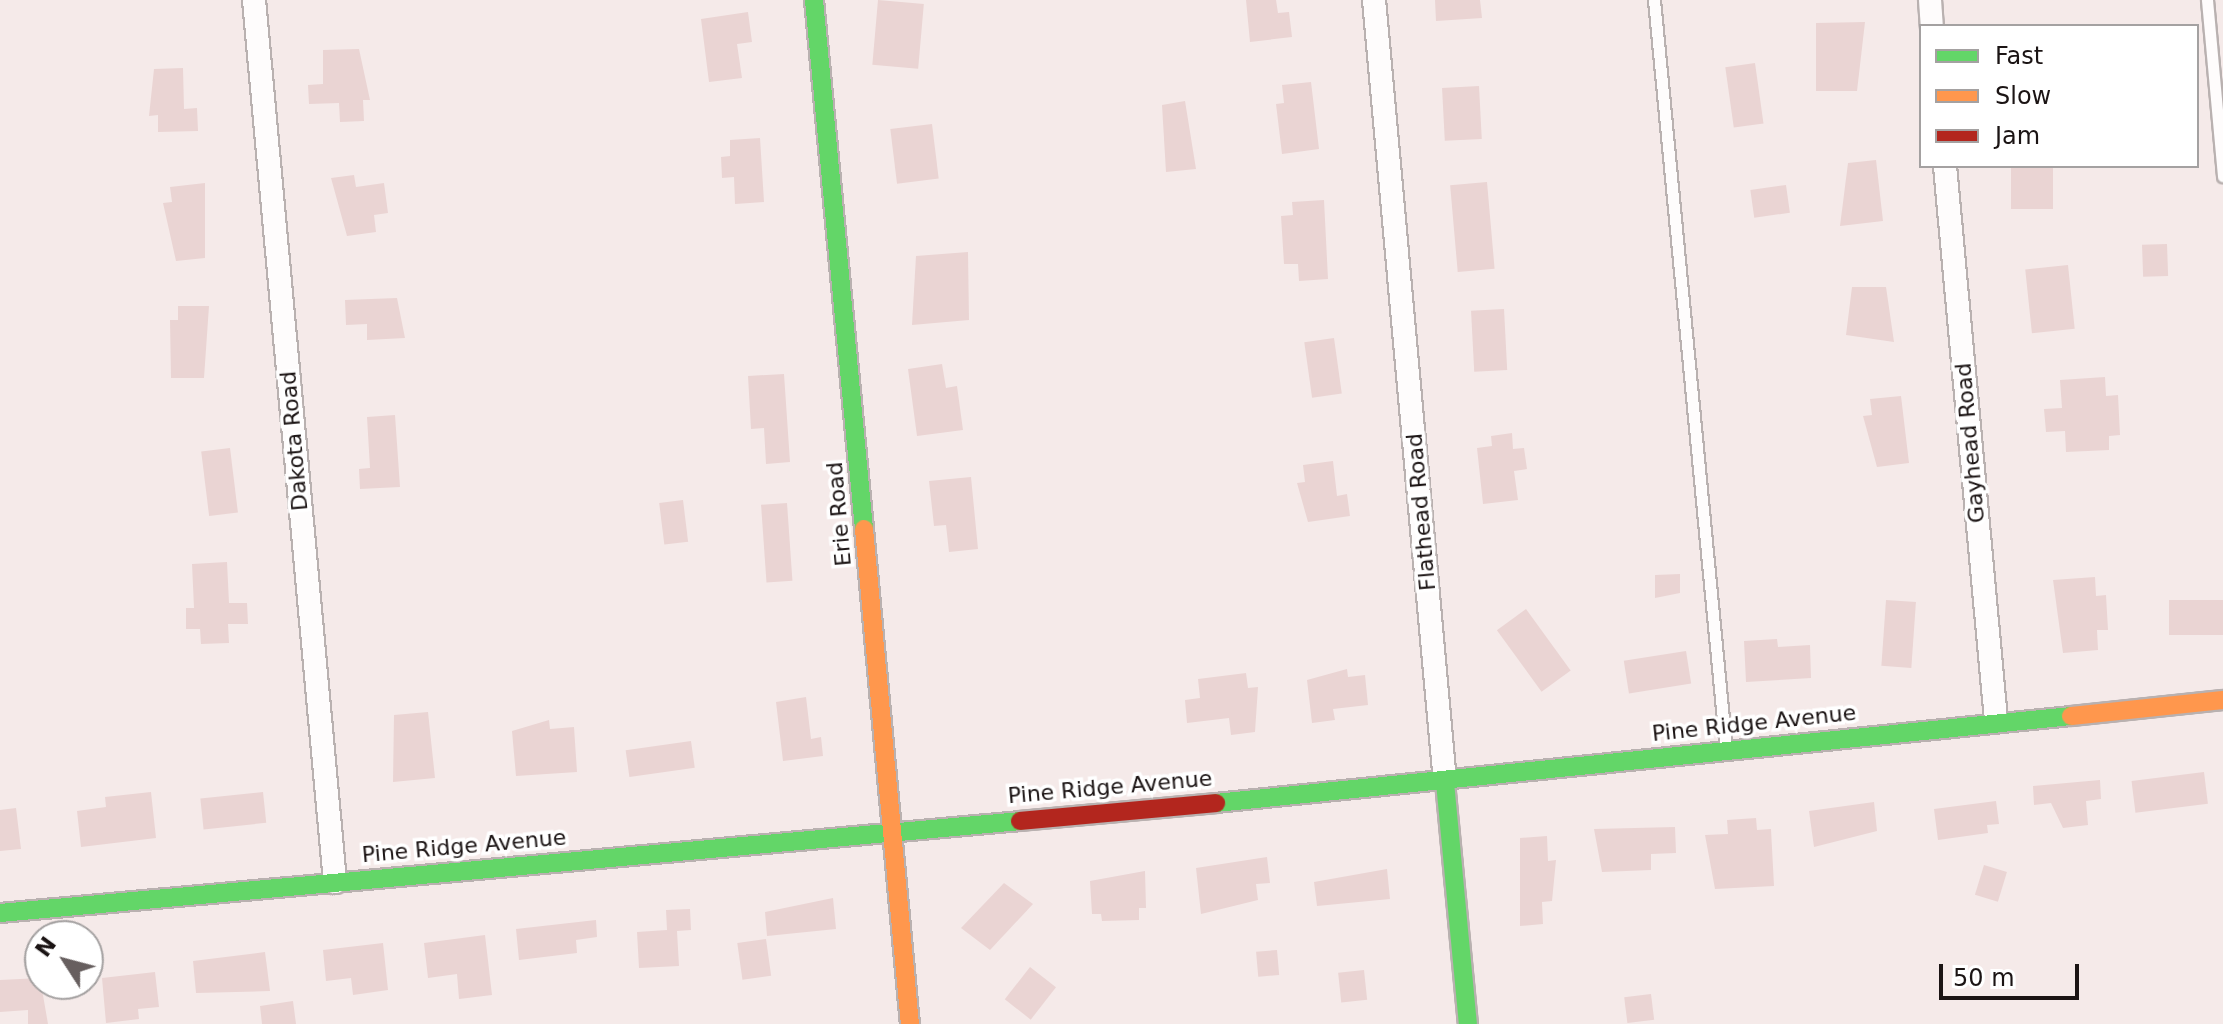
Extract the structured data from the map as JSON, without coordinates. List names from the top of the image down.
{
  "streets": {
    "street": [
      "Dakota Road",
      "Gayhead Road",
      "Flathead Road",
      "Erie Road",
      "Pine Ridge Avenue"
    ]
  },
  "crossings": [
    ["Dakota Road", "Pine Ridge Avenue"],
    ["Gayhead Road", "Pine Ridge Avenue"],
    ["Flathead Road", "Pine Ridge Avenue"],
    ["Erie Road", "Pine Ridge Avenue"]
  ],
  "legend": ["Fast", "Slow", "Jam"],
  "scale_bar": "50 m",
  "north": "top left"
}
